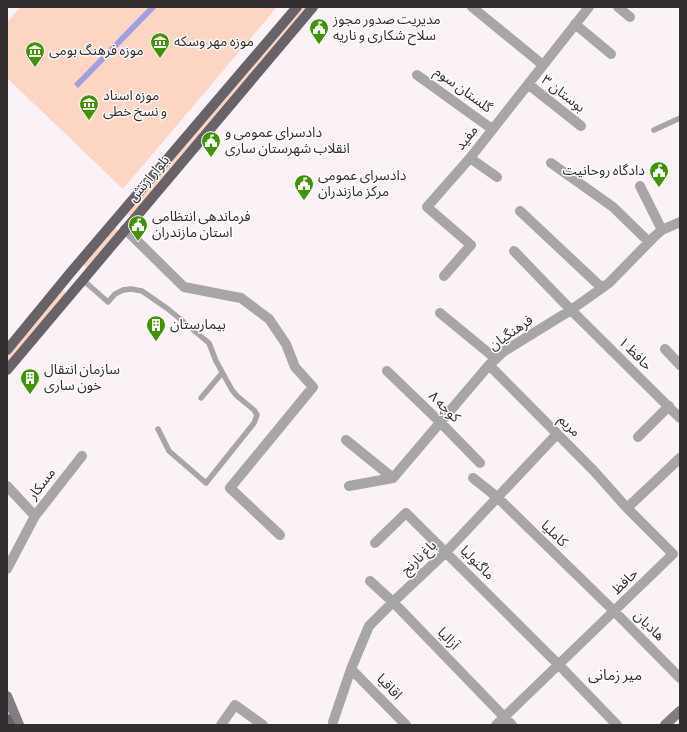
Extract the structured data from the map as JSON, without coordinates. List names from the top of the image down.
{
  "streets": {
    "main road": ["بلوار ارتش"],
    "street": [
      "گلستان سوم",
      "بوستان ۳",
      "مفید",
      "فرهنگیان",
      "حافظ ۱",
      "کوچه ۸",
      "مریم",
      "مسکار",
      "کاملیا",
      "باغ نارنج",
      "ماگنولیا",
      "حافظ",
      "هادیان",
      "آزالیا",
      "اقاقیا"
    ]
  },
  "crossings": [
    ["گلستان سوم", "مفید"],
    ["بوستان ۳", "مفید"],
    ["فرهنگیان", "حافظ ۱"],
    ["فرهنگیان", "کوچه ۸"],
    ["فرهنگیان", "مریم"],
    ["مریم", "باغ نارنج"],
    ["مریم", "حافظ"],
    ["کاملیا", "باغ نارنج"],
    ["کاملیا", "حافظ"],
    ["کاملیا", "هادیان"],
    ["باغ نارنج", "ماگنولیا"],
    ["باغ نارنج", "آزالیا"],
    ["باغ نارنج", "اقاقیا"],
    ["ماگنولیا", "حافظ"],
    ["حافظ", "هادیان"],
    ["حافظ", "آزالیا"]
  ],
  "districts": ["میر زمانی"],
  "places": {
    "public building": [
      "مدیریت صدور مجوز سلاح شکاری و ناریه",
      "دادسرای عمومی و انقلاب شهرستان ساری",
      "دادگاه روحانیت",
      "دادسرای عمومی مرکز مازندران",
      "فرماندهی انتظامی استان مازندران"
    ],
    "museum": ["موزه مهر وسکه", "موزه فرهنگ بومی", "موزه اسناد و نسخ خطی"],
    "building": ["بیمارستان", "سازمان انتقال خون ساری"]
  }
}
